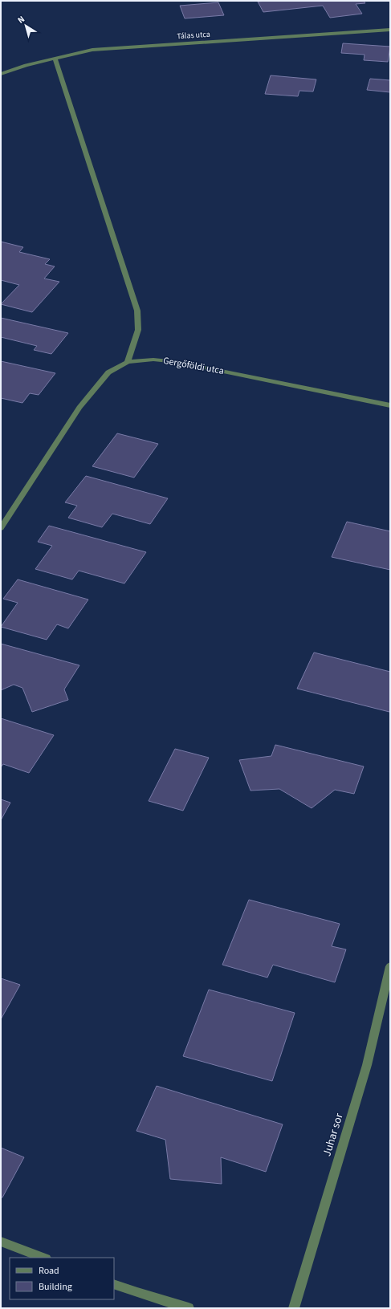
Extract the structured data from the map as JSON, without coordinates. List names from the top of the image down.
{
  "streets": {
    "street": ["Tálas utca", "Gergőföldi utca", "Juhar sor"]
  },
  "legend": ["Road", "Building"],
  "north": "top left"
}
